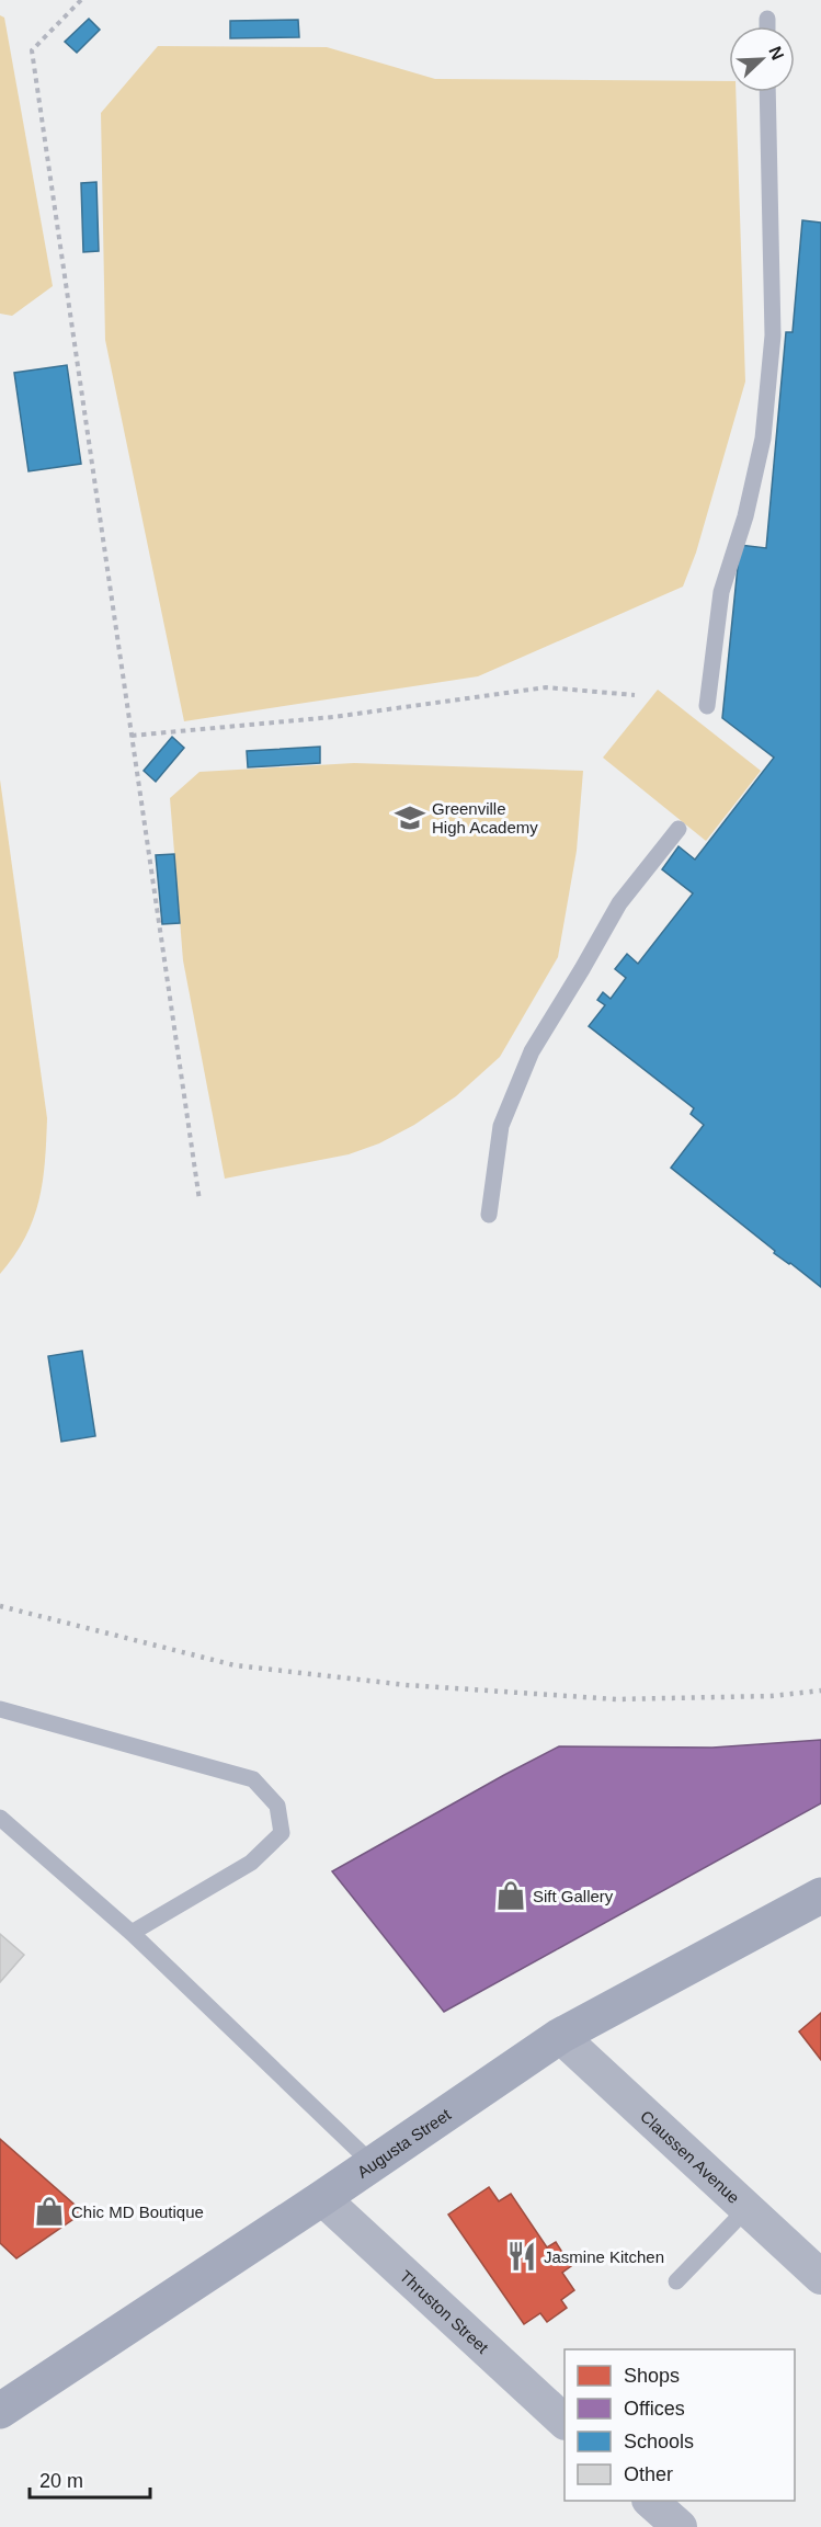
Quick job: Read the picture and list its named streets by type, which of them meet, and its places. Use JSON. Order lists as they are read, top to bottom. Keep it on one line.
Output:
{"streets":{"main road":["Augusta Street"],"street":["Claussen Avenue","Thruston Street"]},"crossings":[["Augusta Street","Claussen Avenue"],["Augusta Street","Thruston Street"]],"places":{"school or university":["Greenville High Academy"],"shop":["Sift Gallery","Chic MD Boutique"],"restaurant":["Jasmine Kitchen"]},"legend":["Shops","Offices","Schools","Other"],"scale_bar":"20 m","north":"top right"}
